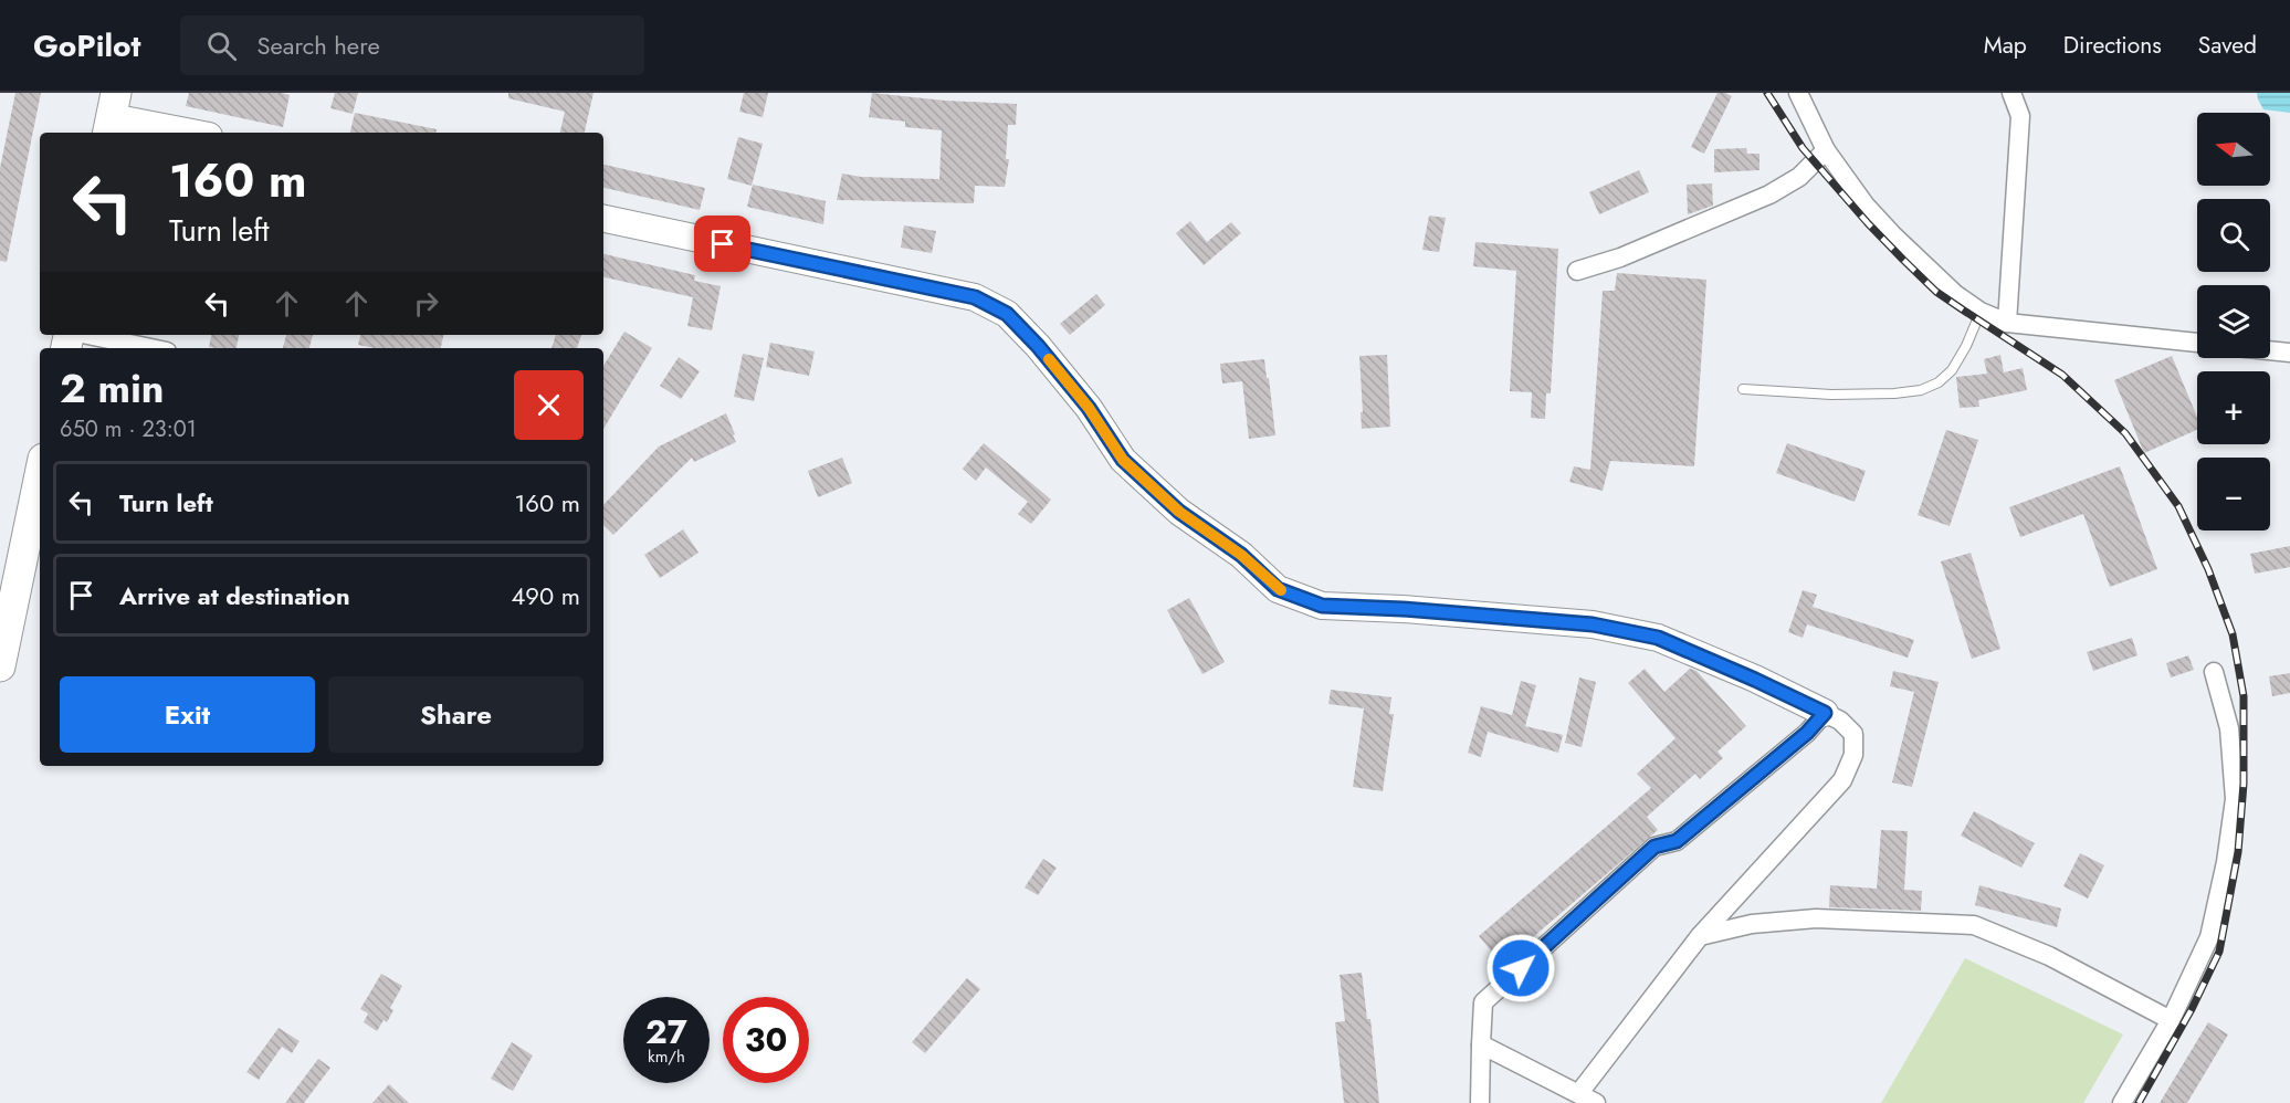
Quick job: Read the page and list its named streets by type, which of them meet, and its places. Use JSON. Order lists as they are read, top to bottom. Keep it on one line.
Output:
{"north":"left","page":{"header":"GoPilot","search":"Search here","nav":["Map","Directions","Saved"],"map_buttons":["+","−"],"turn":["160 m","Turn left"],"heading":["2 min","650 m · 23:01"],"list":[{"name":"Turn left","value":"160 m"},{"name":"Arrive at destination","value":"490 m"}],"buttons":["Exit","Share"],"speed":"27 km/h","limit":"30"}}
